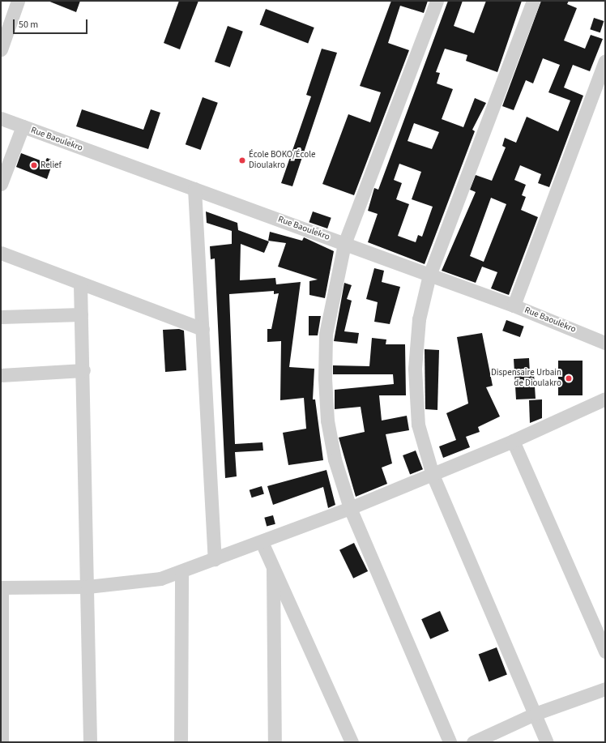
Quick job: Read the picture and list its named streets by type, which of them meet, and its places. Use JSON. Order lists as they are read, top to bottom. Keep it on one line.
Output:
{"streets":{"street":["Rue Baoulekro"]},"places":["École BOKO/École Dioulakro","Relief","Dispensaire Urbain de Dioulakro"],"scale_bar":"50 m"}
